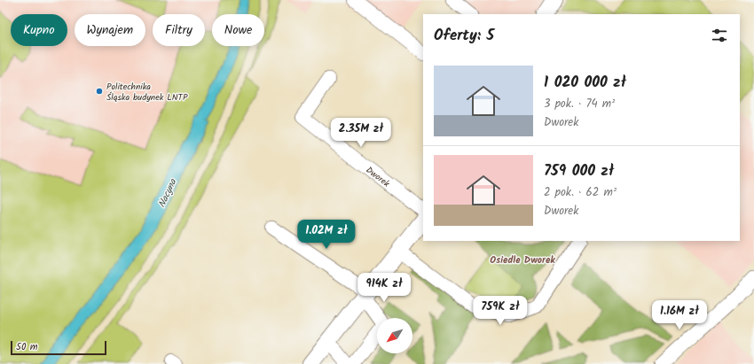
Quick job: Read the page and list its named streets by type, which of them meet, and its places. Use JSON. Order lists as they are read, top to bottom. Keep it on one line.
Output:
{"streets":{"street":["Dworek"]},"districts":["Osiedle Dworek"],"water":["Nacyna"],"places":["Politechnika Śląska budynek LNTP"],"scale_bar":"50 m","north":"bottom left","page":{"chip":["Kupno","Wynajem","Filtry","Nowe"],"heading":"Oferty: 5","list":[{"name":"1 020 000 zł","note":"3 pok. · 74 m² · Dworek"},{"name":"759 000 zł","note":"2 pok. · 62 m² · Dworek"}],"price":["2.35M zł","1.02M zł","914K zł","759K zł","1.16M zł"],"scale":"50 m"}}
